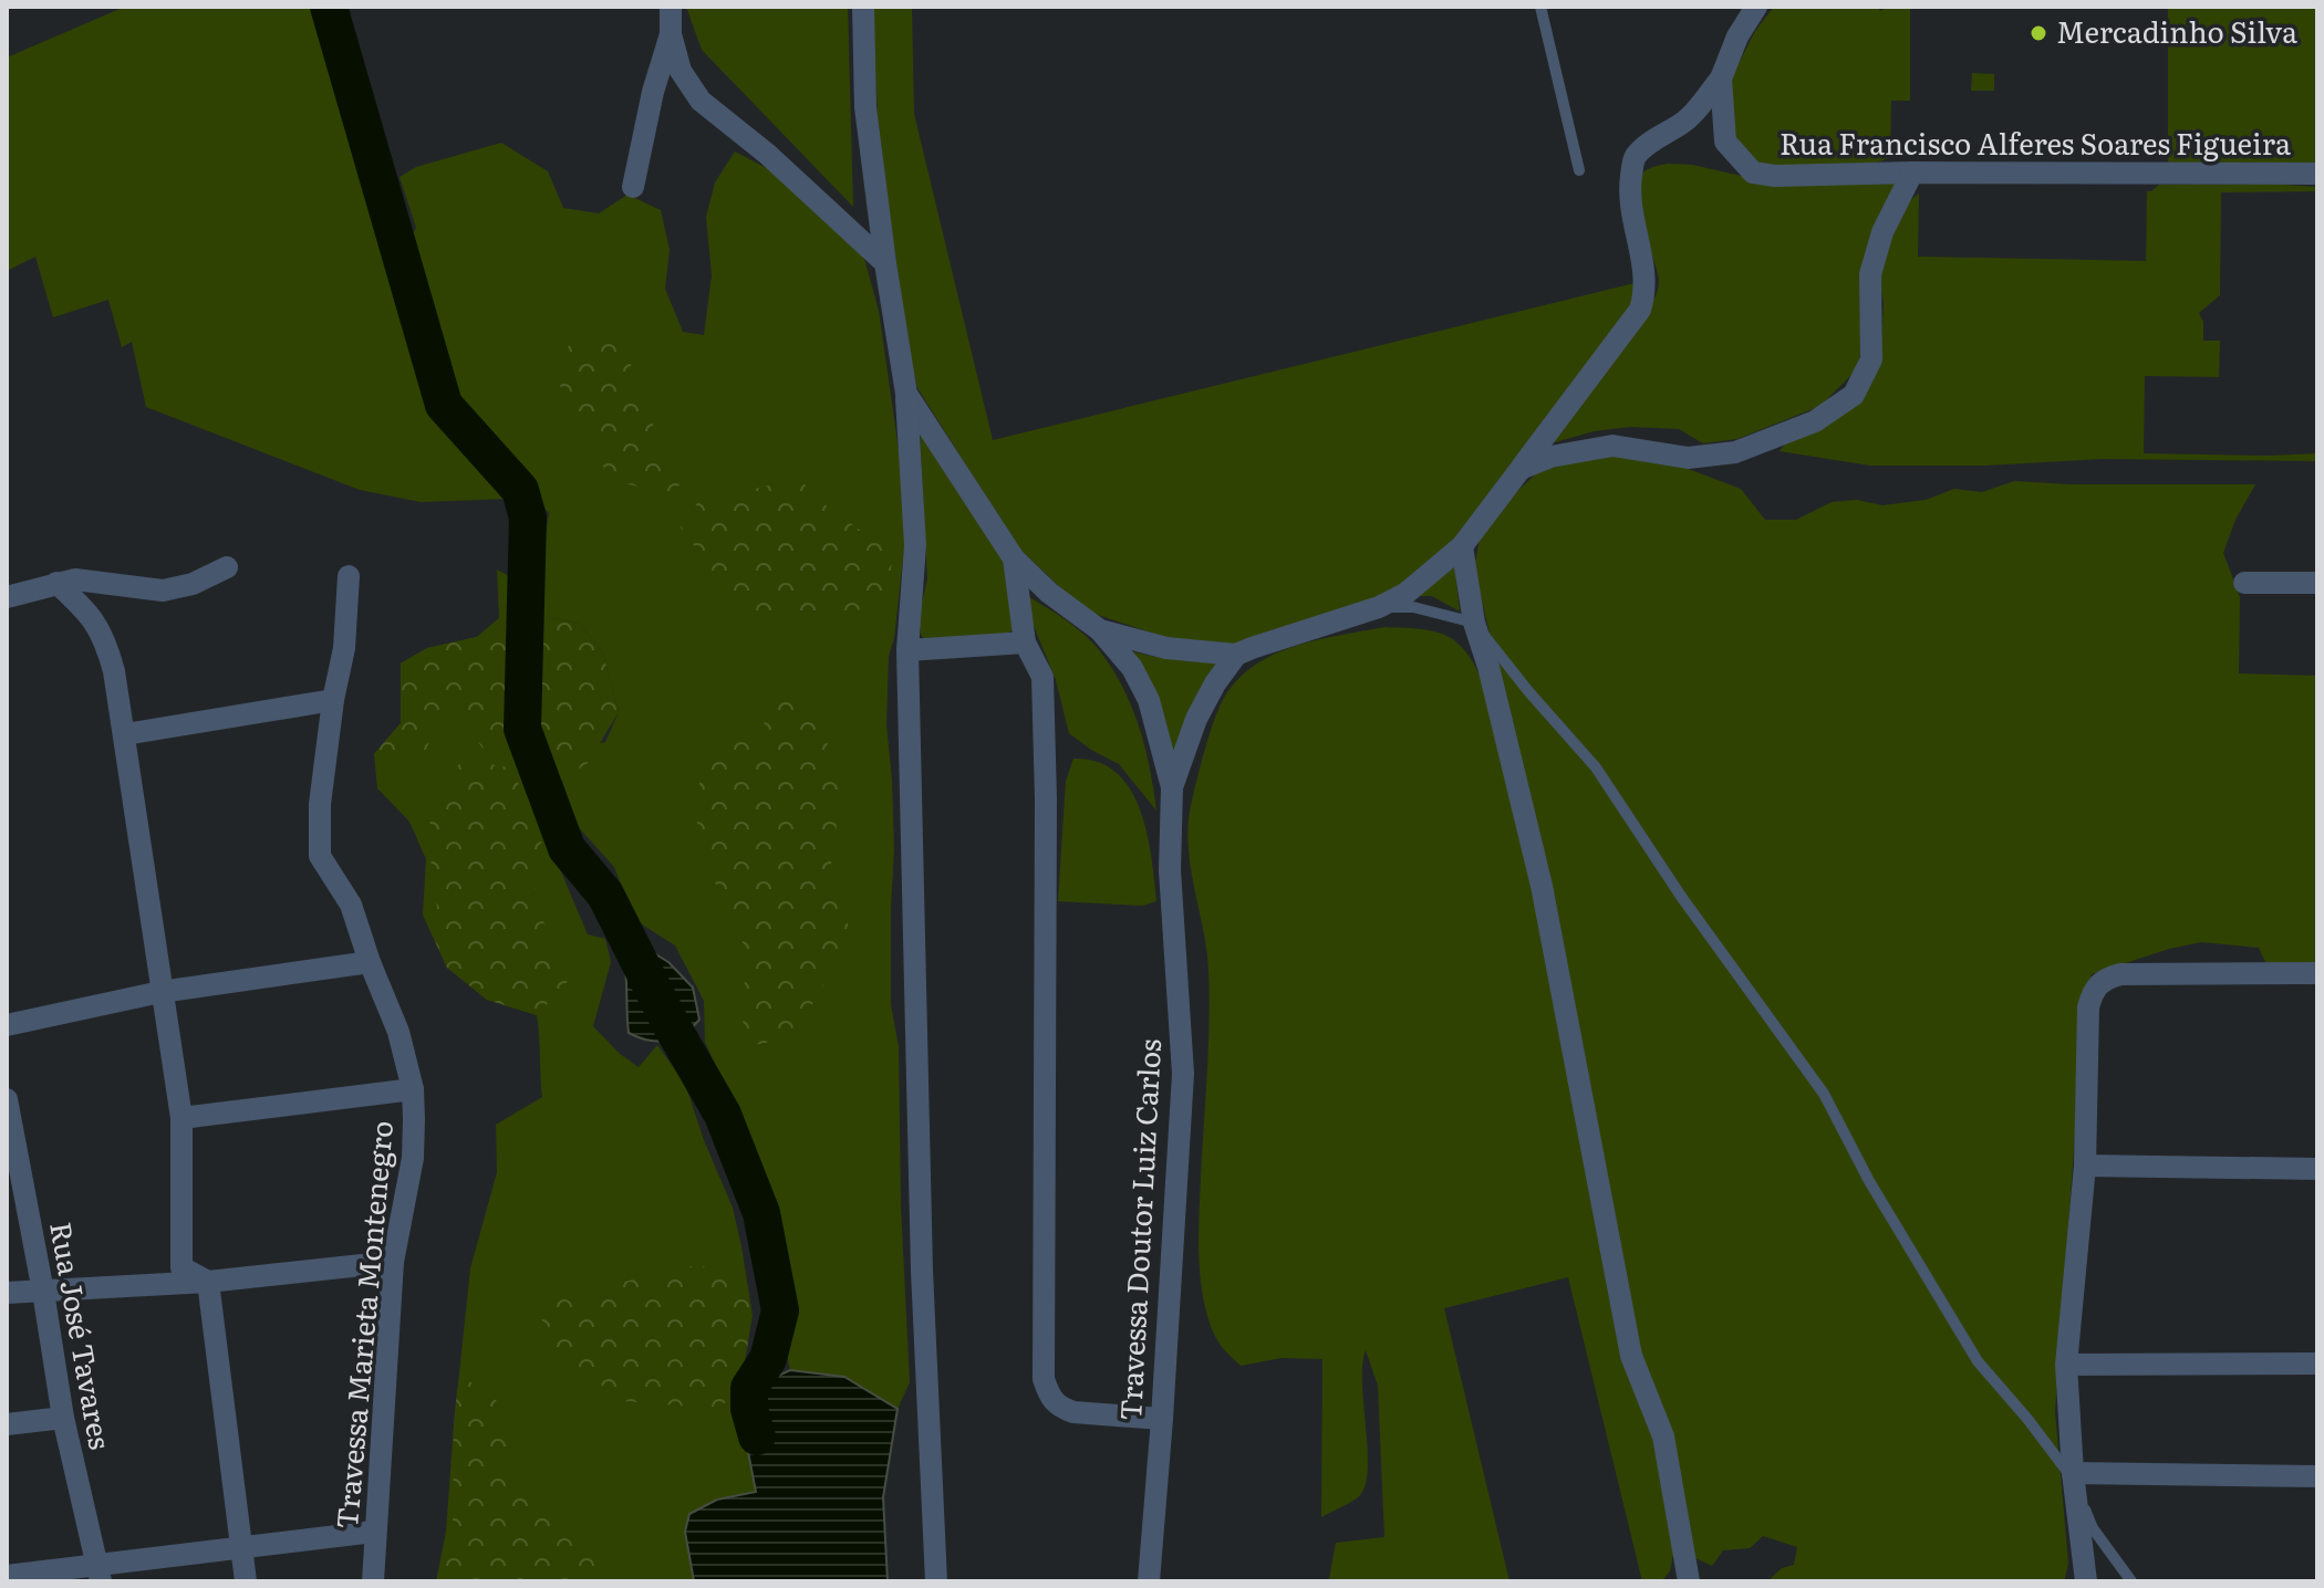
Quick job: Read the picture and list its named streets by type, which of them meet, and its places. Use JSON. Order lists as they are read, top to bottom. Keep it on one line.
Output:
{"streets":{"street":["Rua Francisco Alferes Soares Figueira","Travessa Doutor Luiz Carlos","Travessa Marieta Montenegro","Rua José Tavares"]},"places":["Mercadinho Silva"]}
